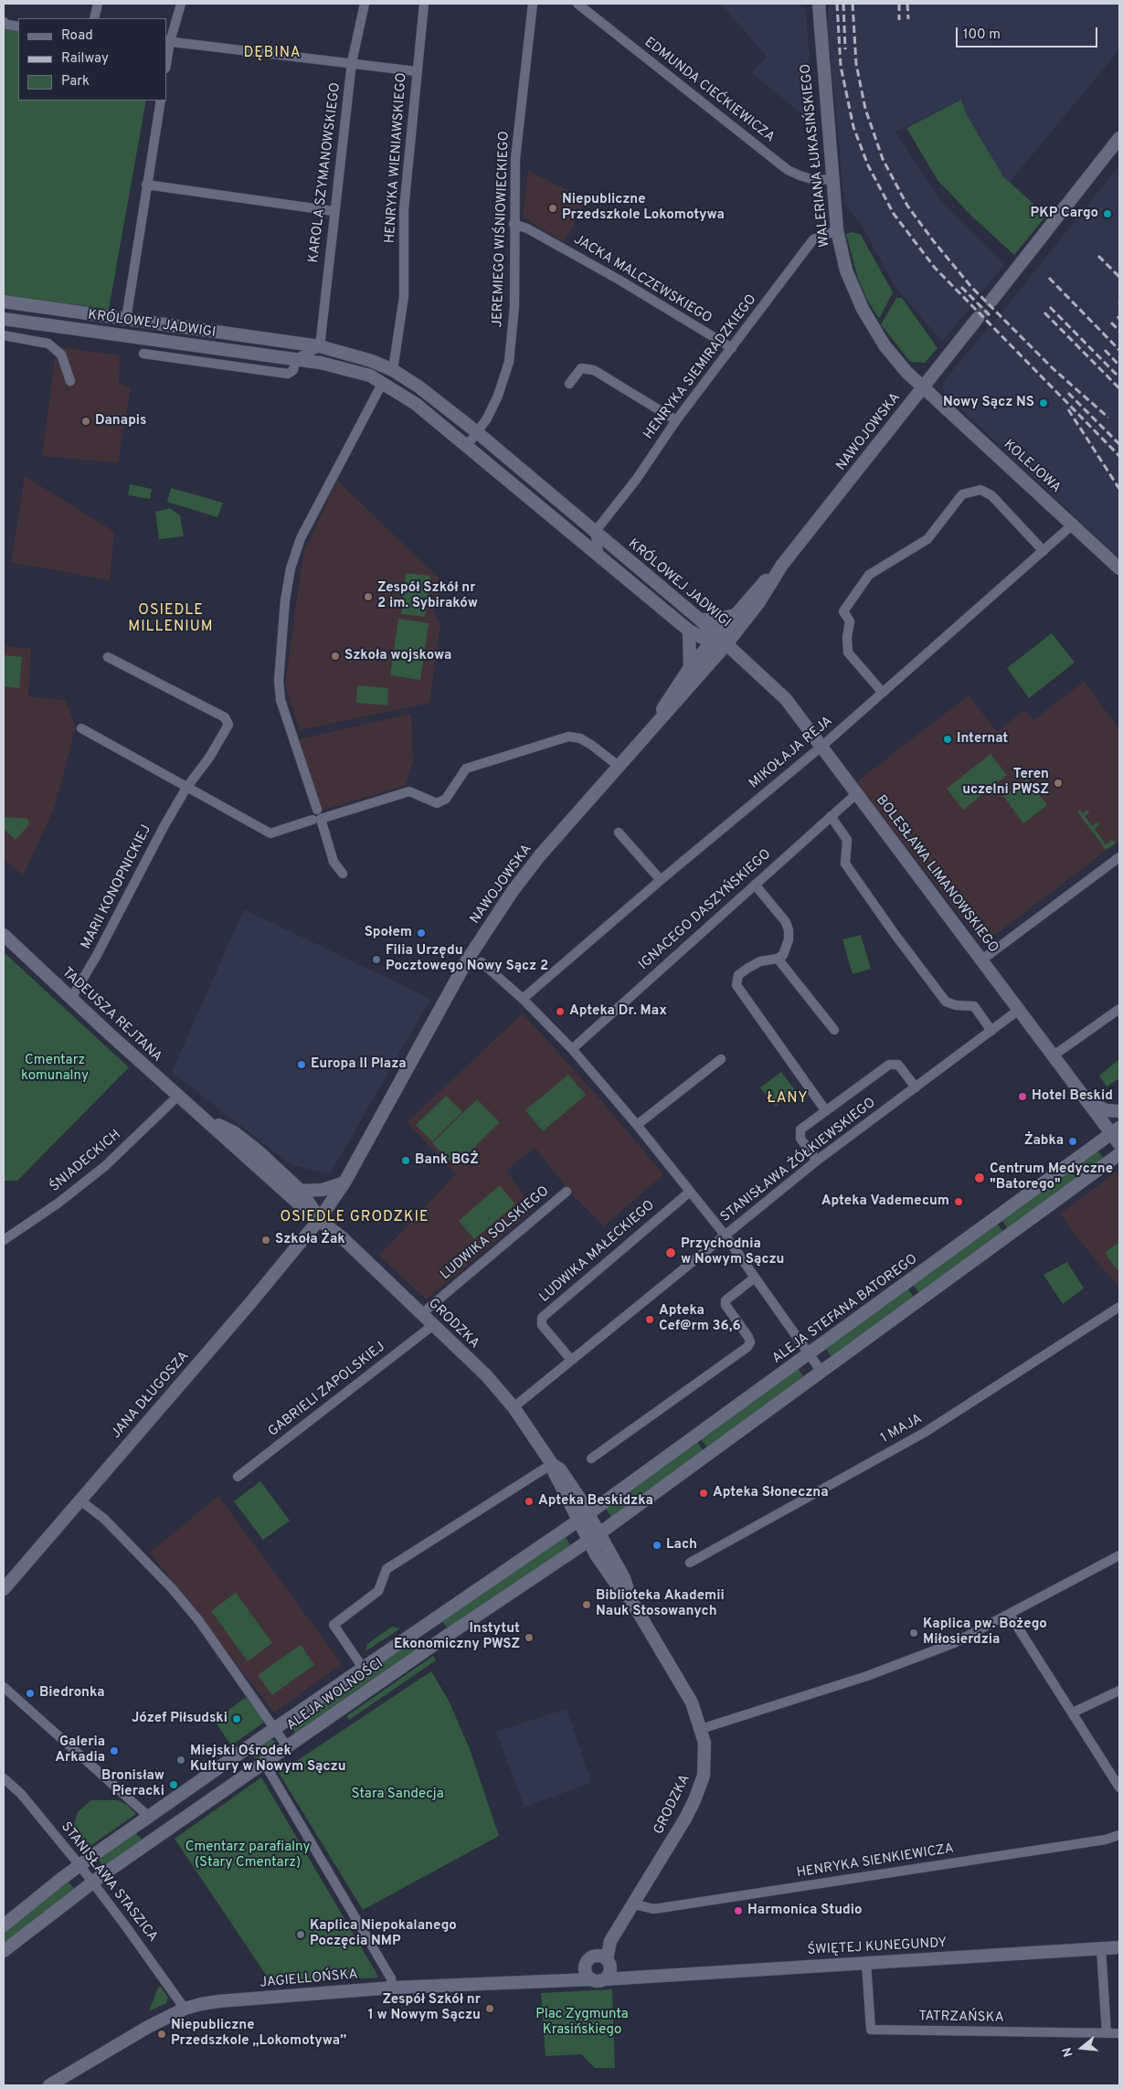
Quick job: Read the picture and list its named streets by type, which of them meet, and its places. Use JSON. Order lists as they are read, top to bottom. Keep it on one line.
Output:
{"streets":{"street":["EDMUNDA CIEĆKIEWICZA","WALERIANA ŁUKASIŃSKIEGO","HENRYKA WIENIAWSKIEGO","KAROLA SZYMANOWSKIEGO","JEREMIEGO WIŚNIOWIECKIEGO","JACKA MALCZEWSKIEGO","KRÓLOWEJ JADWIGI","HENRYKA SIEMIRADZKIEGO","NAWOJOWSKA","KOLEJOWA","MIKOŁAJA REJA","BOLESŁAWA LIMANOWSKIEGO","MARII KONOPNICKIEJ","IGNACEGO DASZYŃSKIEGO","TADEUSZA REJTANA","STANISŁAWA ŻÓŁKIEWSKIEGO","ŚNIADECKICH","LUDWIKA SOLSKIEGO","LUDWIKA MAŁECKIEGO","ALEJA STEFANA BATOREGO","GRODZKA","GABRIELI ZAPOLSKIEJ","JANA DŁUGOSZA","1 MAJA","ALEJA WOLNOŚCI","HENRYKA SIENKIEWICZA","STANISŁAWA STASZICA","ŚWIĘTEJ KUNEGUNDY","JAGIELLOŃSKA","TATRZAŃSKA"]},"crossings":[["EDMUNDA CIEĆKIEWICZA","WALERIANA ŁUKASIŃSKIEGO"],["WALERIANA ŁUKASIŃSKIEGO","HENRYKA SIEMIRADZKIEGO"],["WALERIANA ŁUKASIŃSKIEGO","NAWOJOWSKA"],["WALERIANA ŁUKASIŃSKIEGO","KOLEJOWA"],["HENRYKA WIENIAWSKIEGO","KRÓLOWEJ JADWIGI"],["KAROLA SZYMANOWSKIEGO","KRÓLOWEJ JADWIGI"],["JEREMIEGO WIŚNIOWIECKIEGO","JACKA MALCZEWSKIEGO"],["JEREMIEGO WIŚNIOWIECKIEGO","KRÓLOWEJ JADWIGI"],["JACKA MALCZEWSKIEGO","HENRYKA SIEMIRADZKIEGO"],["KRÓLOWEJ JADWIGI","HENRYKA SIEMIRADZKIEGO"],["KRÓLOWEJ JADWIGI","NAWOJOWSKA"],["KRÓLOWEJ JADWIGI","BOLESŁAWA LIMANOWSKIEGO"],["NAWOJOWSKA","KOLEJOWA"],["NAWOJOWSKA","BOLESŁAWA LIMANOWSKIEGO"],["NAWOJOWSKA","TADEUSZA REJTANA"],["NAWOJOWSKA","GRODZKA"],["NAWOJOWSKA","JANA DŁUGOSZA"],["KOLEJOWA","MIKOŁAJA REJA"],["MIKOŁAJA REJA","BOLESŁAWA LIMANOWSKIEGO"],["BOLESŁAWA LIMANOWSKIEGO","IGNACEGO DASZYŃSKIEGO"],["BOLESŁAWA LIMANOWSKIEGO","STANISŁAWA ŻÓŁKIEWSKIEGO"],["BOLESŁAWA LIMANOWSKIEGO","ALEJA STEFANA BATOREGO"],["MARII KONOPNICKIEJ","TADEUSZA REJTANA"],["TADEUSZA REJTANA","ŚNIADECKICH"],["TADEUSZA REJTANA","GRODZKA"],["TADEUSZA REJTANA","JANA DŁUGOSZA"],["STANISŁAWA ŻÓŁKIEWSKIEGO","LUDWIKA MAŁECKIEGO"],["STANISŁAWA ŻÓŁKIEWSKIEGO","GRODZKA"],["LUDWIKA SOLSKIEGO","GRODZKA"],["ALEJA STEFANA BATOREGO","GRODZKA"],["ALEJA STEFANA BATOREGO","ALEJA WOLNOŚCI"],["GRODZKA","GABRIELI ZAPOLSKIEJ"],["GRODZKA","JANA DŁUGOSZA"],["GRODZKA","ALEJA WOLNOŚCI"],["GRODZKA","HENRYKA SIENKIEWICZA"],["GRODZKA","ŚWIĘTEJ KUNEGUNDY"],["GRODZKA","JAGIELLOŃSKA"],["ALEJA WOLNOŚCI","STANISŁAWA STASZICA"],["STANISŁAWA STASZICA","JAGIELLOŃSKA"],["ŚWIĘTEJ KUNEGUNDY","JAGIELLOŃSKA"],["ŚWIĘTEJ KUNEGUNDY","TATRZAŃSKA"]],"districts":["DĘBINA","OSIEDLE MILLENIUM","ŁANY","OSIEDLE GRODZKIE"],"parks":["Cmentarz komunalny","Stara Sandecja","Cmentarz parafialny (Stary Cmentarz)","Plac Zygmunta Krasińskiego"],"places":["Niepubliczne Przedszkole Lokomotywa","PKP Cargo","Nowy Sącz NS","Danapis","Zespół Szkół nr 2 im. Sybiraków","Szkoła wojskowa","Internat","Teren uczelni PWSZ","Społem","Filia Urzędu Pocztowego Nowy Sącz 2","Apteka Dr. Max","Europa II Plaza","Hotel Beskid","Żabka","Bank BGŻ","Centrum Medyczne \"Batorego\"","Apteka Vademecum","Szkoła Żak","Przychodnia w Nowym Sączu","Apteka Cef@rm 36,6","Apteka Słoneczna","Apteka Beskidzka","Lach","Biblioteka Akademii Nauk Stosowanych","Kaplica pw. Bożego Miłosierdzia","Instytut Ekonomiczny PWSZ","Biedronka","Józef Piłsudski","Galeria Arkadia","Miejski Ośrodek Kultury w Nowym Sączu","Bronisław Pieracki","Harmonica Studio","Kaplica Niepokalanego Poczęcia NMP","Zespół Szkół nr 1 w Nowym Sączu","Niepubliczne Przedszkole „Lokomotywa”"],"legend":["Road","Railway","Park"],"scale_bar":"100 m","north":"left"}
